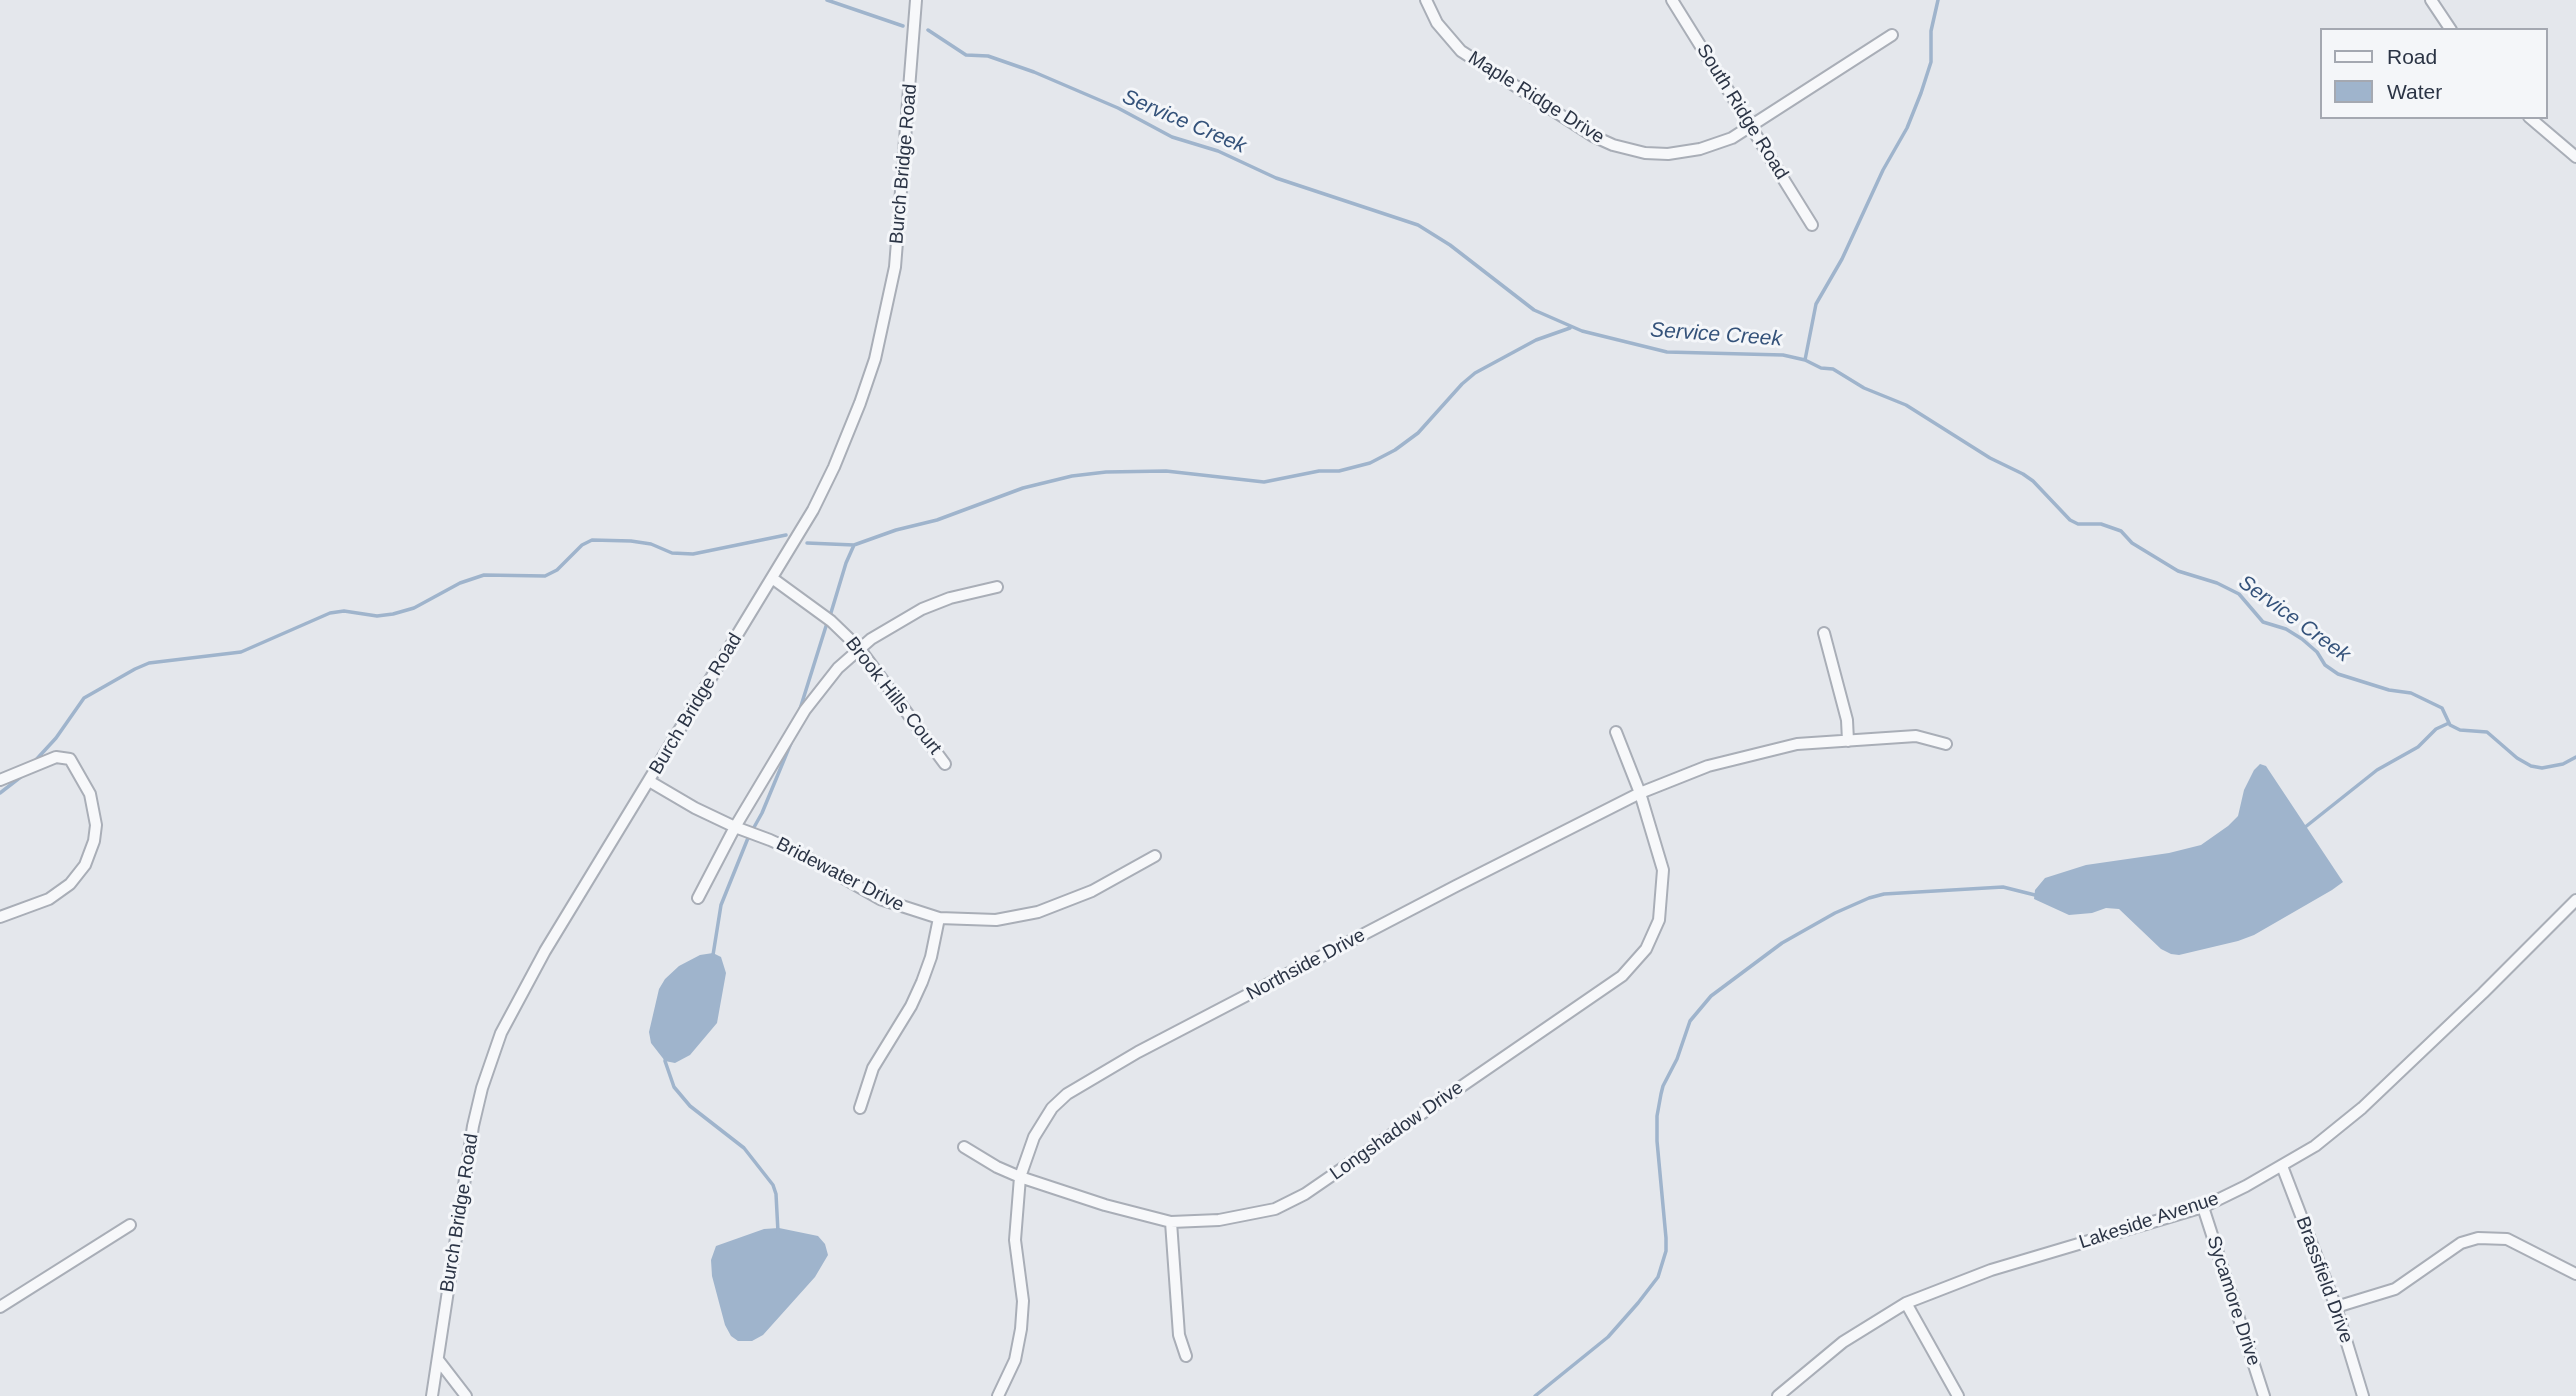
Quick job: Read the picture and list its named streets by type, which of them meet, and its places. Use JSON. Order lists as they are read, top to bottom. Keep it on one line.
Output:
{"streets":{"street":["Maple Ridge Drive","South Ridge Road","Burch Bridge Road","Brook Hills Court","Bridewater Drive","Northside Drive","Longshadow Drive","Lakeside Avenue","Brassfield Drive","Sycamore Drive"]},"crossings":[["Maple Ridge Drive","South Ridge Road"],["Burch Bridge Road","Brook Hills Court"],["Burch Bridge Road","Bridewater Drive"],["Northside Drive","Longshadow Drive"],["Lakeside Avenue","Brassfield Drive"],["Lakeside Avenue","Sycamore Drive"]],"water":["Service Creek"],"legend":["Road","Water"]}
